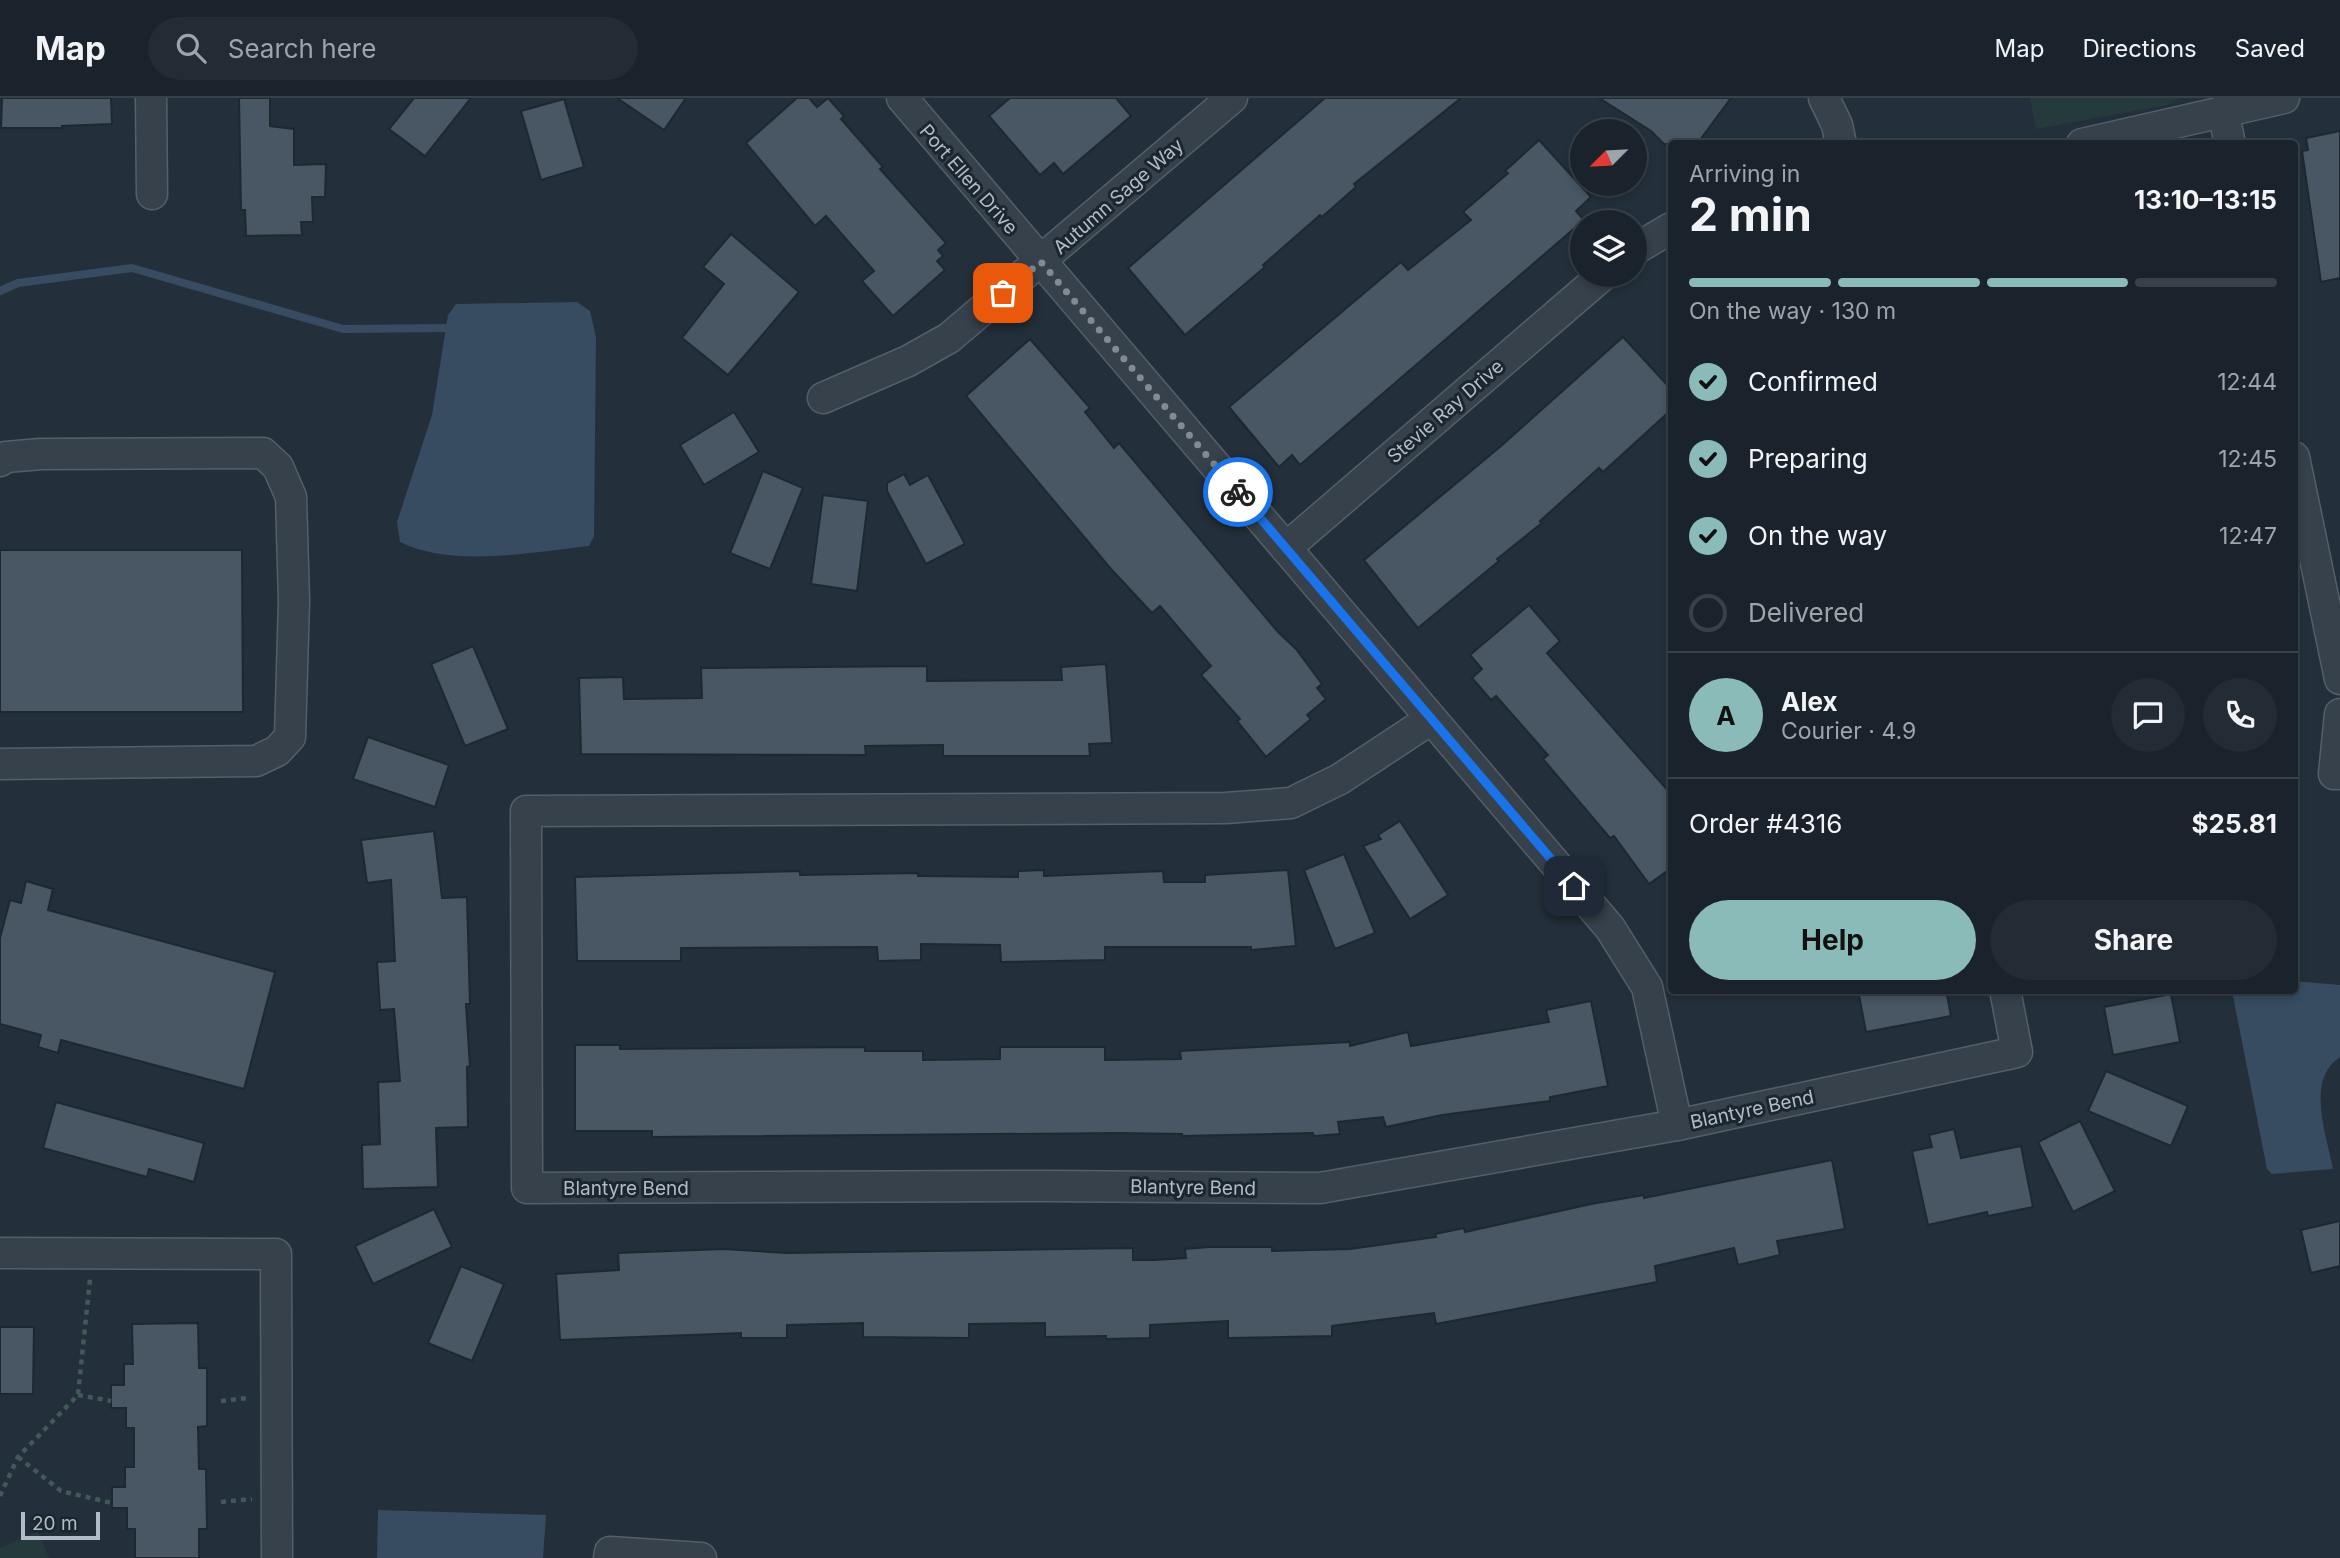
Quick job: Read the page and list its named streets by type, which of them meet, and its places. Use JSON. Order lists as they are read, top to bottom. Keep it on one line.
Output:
{"streets":{"street":["Port Ellen Drive","Autumn Sage Way","Stevie Ray Drive","Blantyre Bend"]},"crossings":[["Port Ellen Drive","Autumn Sage Way"],["Port Ellen Drive","Stevie Ray Drive"],["Port Ellen Drive","Blantyre Bend"]],"scale_bar":"20 m","north":"bottom left","page":{"header":"Map","search":"Search here","nav":["Map","Directions","Saved"],"heading":["2 min","Arriving in","13:10–13:15"],"panel":["Alex","Courier · 4.9","Order #4316","$25.81"],"bar":"On the way · 130 m","list":[["Confirmed","12:44"],["Preparing","12:45"],["On the way","12:47"],"Delivered"],"round":"A","buttons":["Help","Share"],"scale":"20 m"}}
